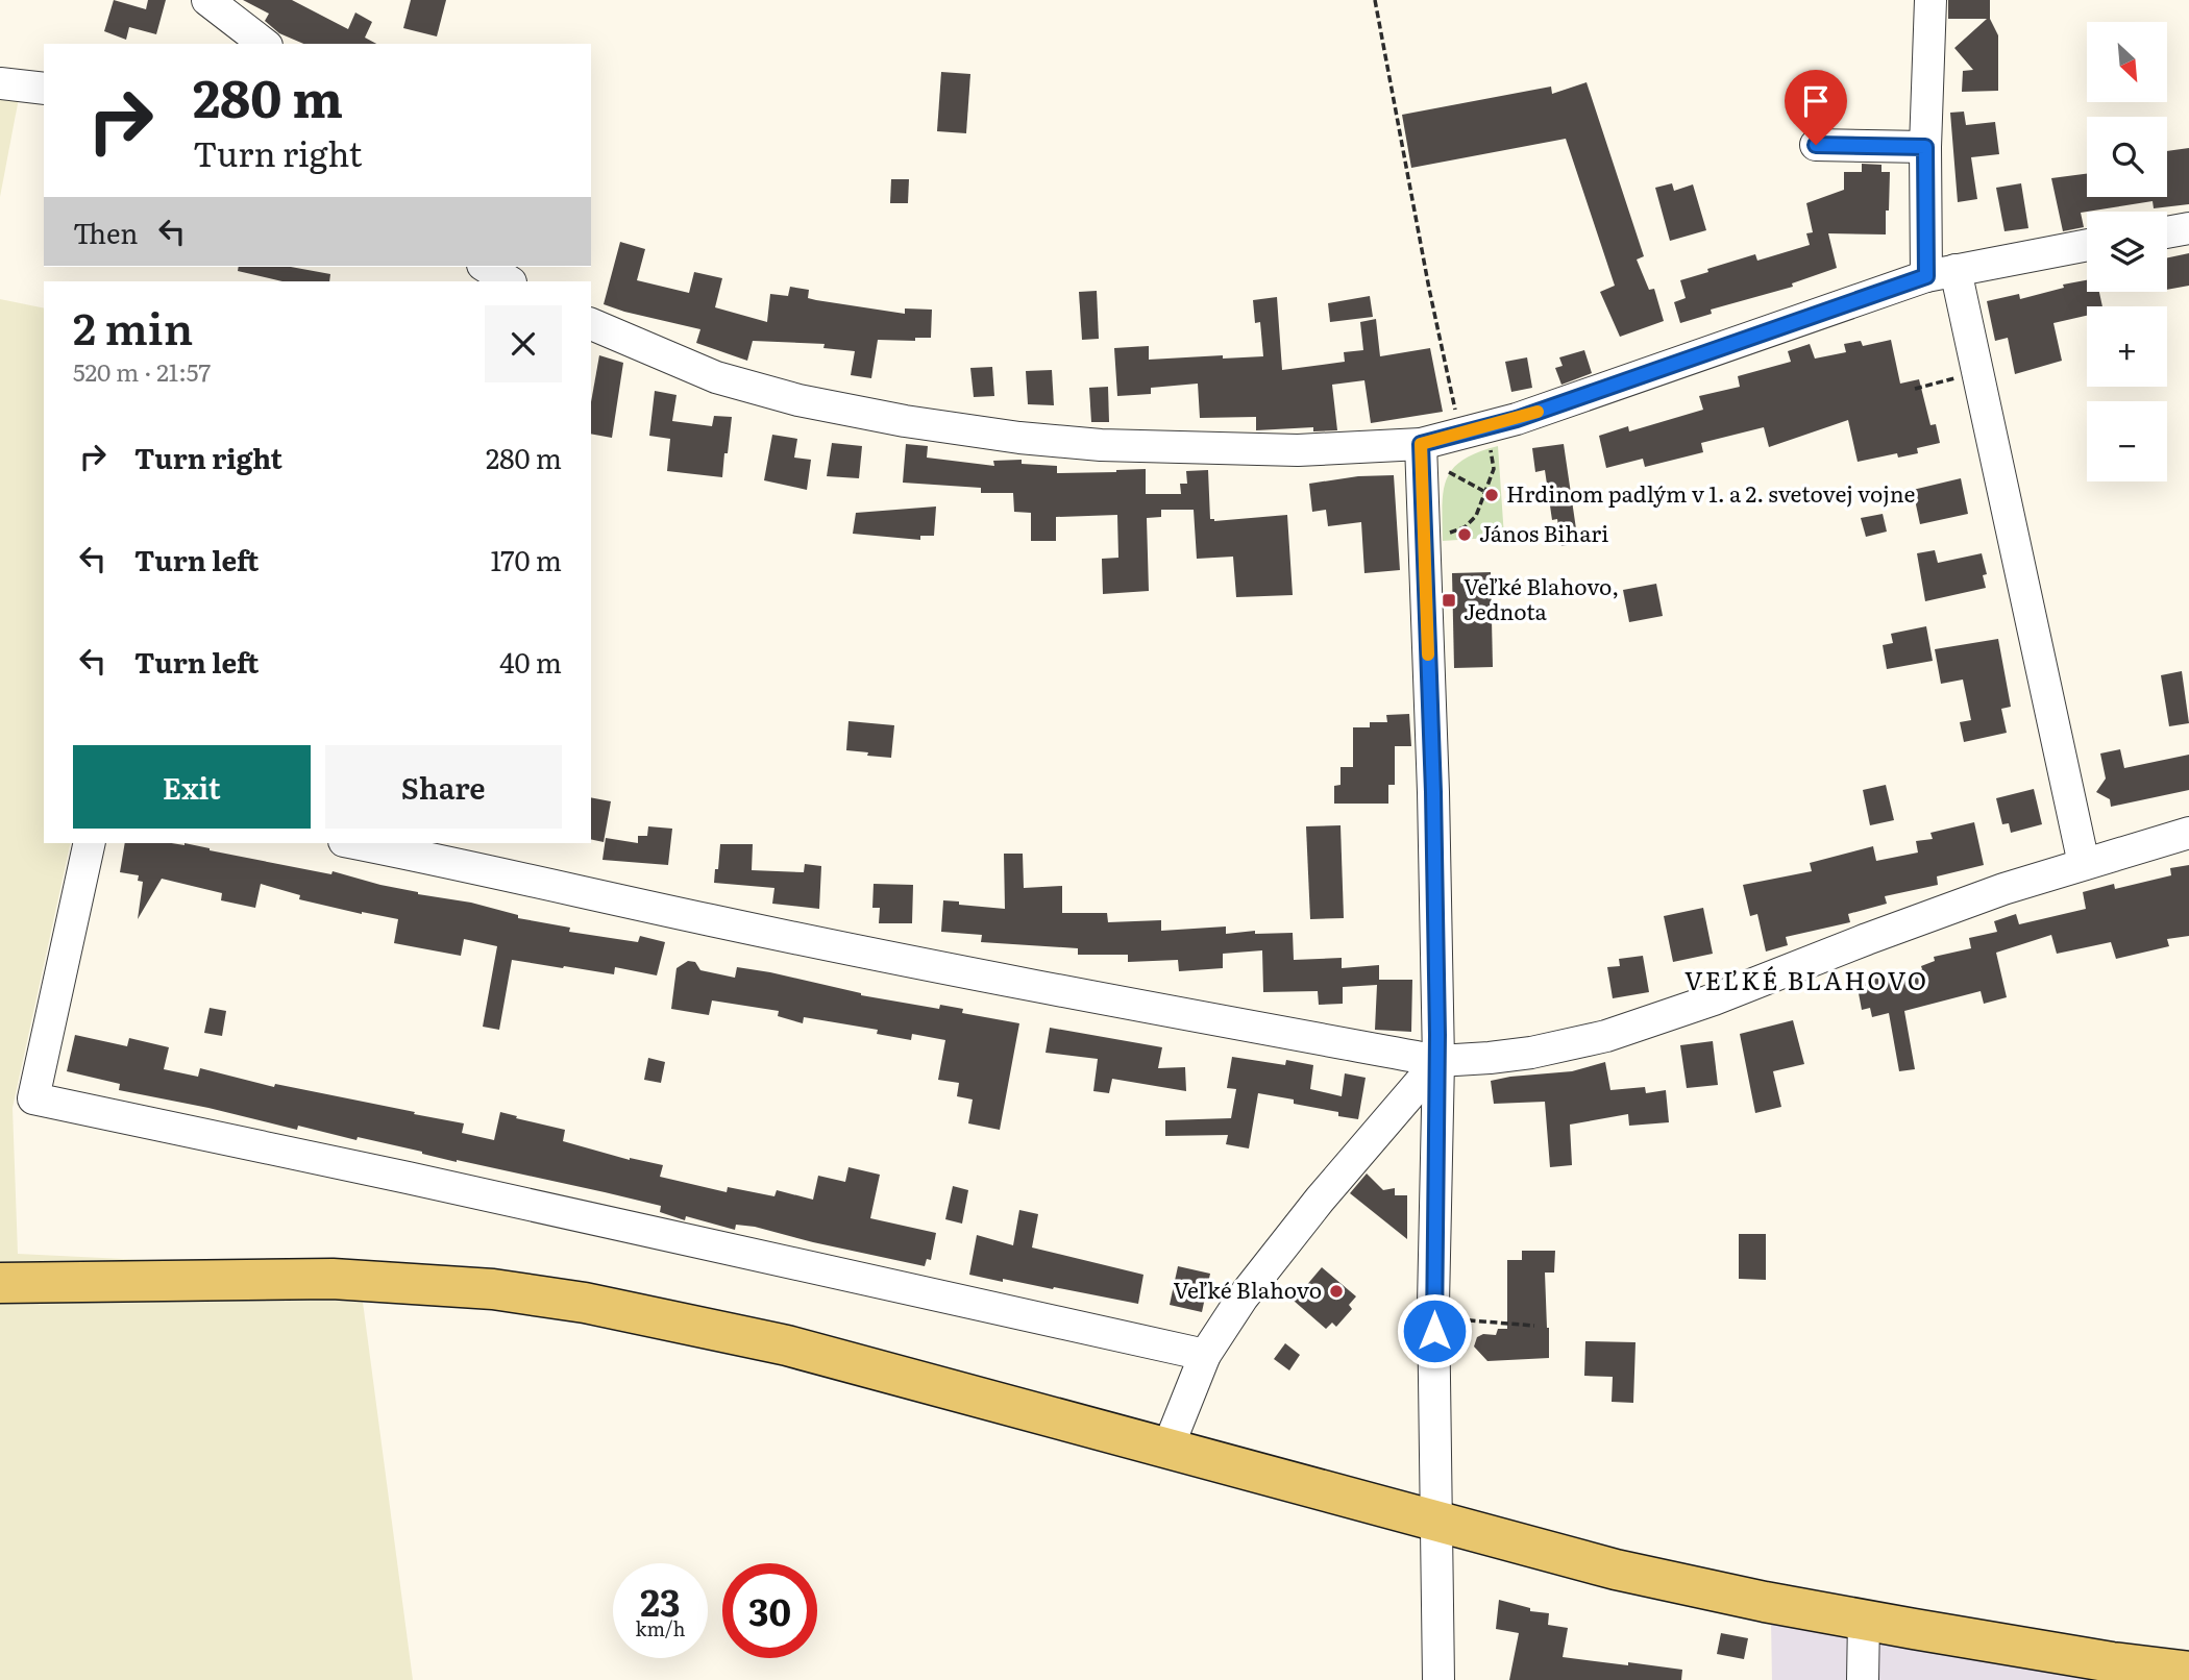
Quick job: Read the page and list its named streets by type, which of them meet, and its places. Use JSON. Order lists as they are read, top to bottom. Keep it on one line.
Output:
{"districts":["VEĽKÉ BLAHOVO"],"places":{"other":["Hrdinom padlým v 1. a 2. svetovej vojne","János Bihari","Veľké Blahovo"],"transit":["Veľké Blahovo, Jednota"]},"north":"bottom right","page":{"map_buttons":["+","−"],"turn":["280 m","Turn right"],"then":"Then","heading":["2 min","520 m · 21:57"],"list":[{"name":"Turn right","value":"280 m"},{"name":"Turn left","value":"170 m"},{"name":"Turn left","value":"40 m"}],"buttons":["Exit","Share"],"speed":"23 km/h","limit":"30"}}
